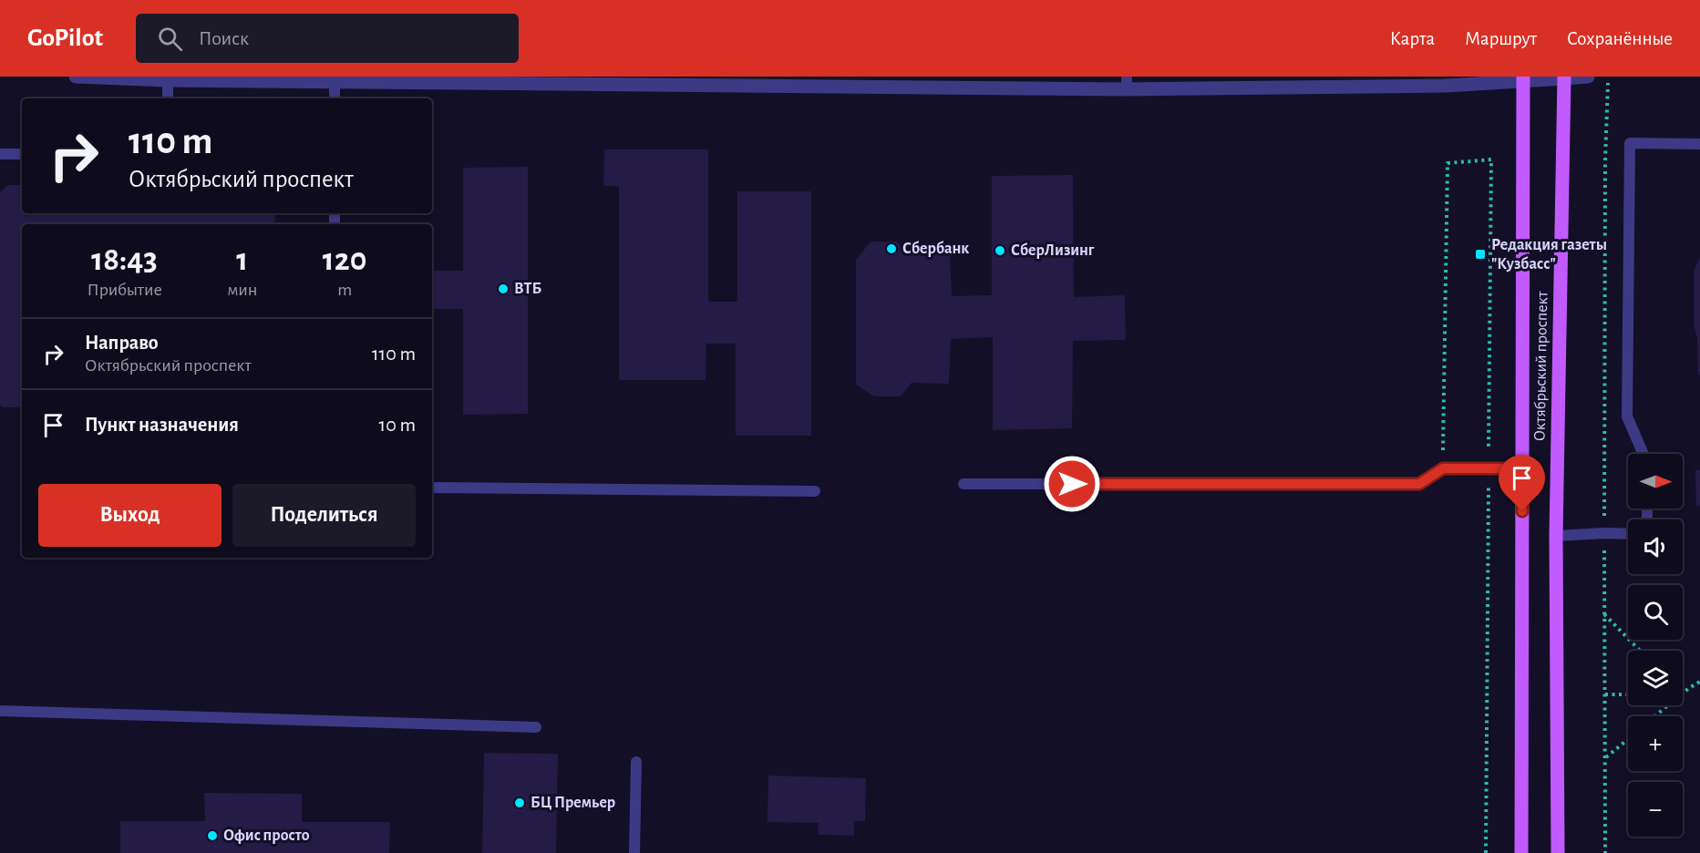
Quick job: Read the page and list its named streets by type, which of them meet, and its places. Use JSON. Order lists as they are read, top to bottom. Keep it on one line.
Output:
{"streets":{"main road":["Октябрьский проспект"]},"places":{"other":["Сбербанк","СберЛизинг","ВТБ","БЦ Премьер","Офис просто"],"transit":["Редакция газеты \"Кузбасс\""]},"north":"right","page":{"header":"GoPilot","search":"Поиск","nav":["Карта","Маршрут","Сохранённые"],"turn":["110 m","Октябрьский проспект"],"eta":["18:43","Прибытие","1","мин","120","m"],"list":[{"name":"Направо","note":"Октябрьский проспект","value":"110 m"},{"name":"Пункт назначения","value":"10 m"}],"map_buttons":["+","−"],"buttons":["Выход","Поделиться"]}}
